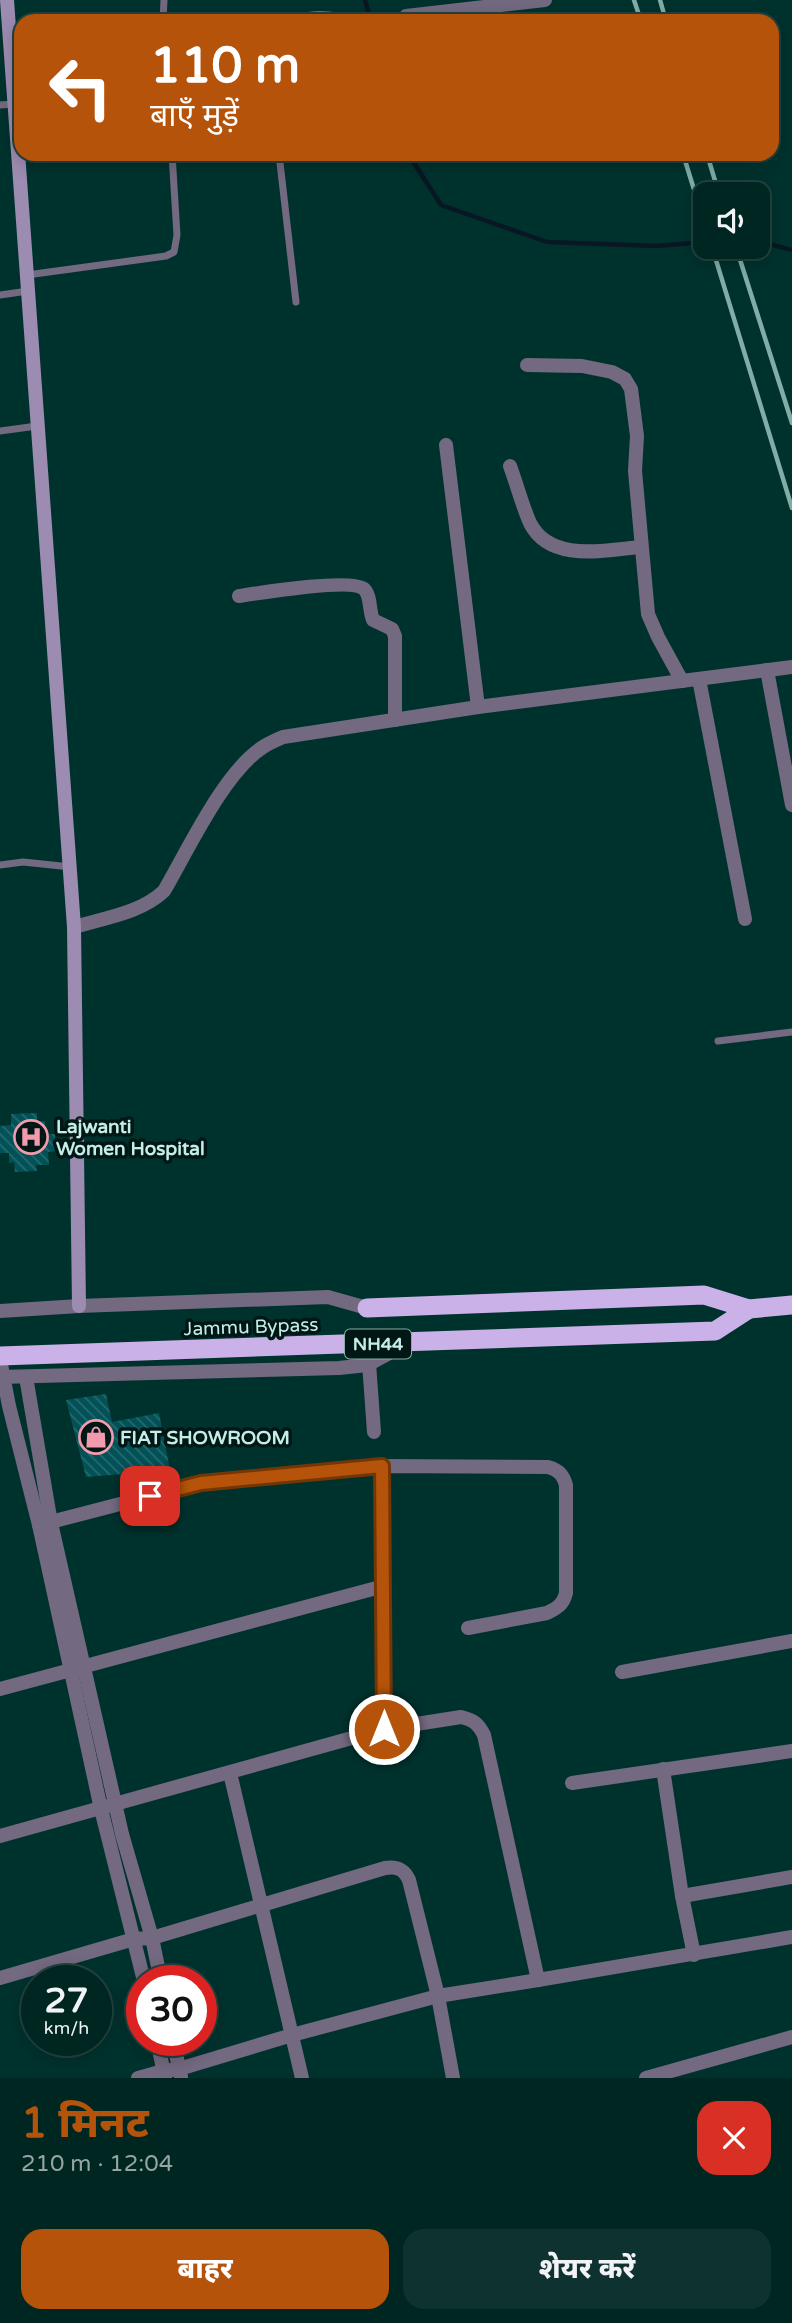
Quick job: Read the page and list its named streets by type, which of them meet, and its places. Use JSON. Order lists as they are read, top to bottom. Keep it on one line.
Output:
{"streets":{"highway":["Jammu Bypass","NH44"]},"places":{"hospital":["Lajwanti Women Hospital"],"shop":["FIAT SHOWROOM"]},"page":{"turn":["110 m","बाएँ मुड़ें"],"speed":"27 km/h","limit":"30","heading":["1 मिनट","210 m · 12:04"],"buttons":["बाहर","शेयर करें"]}}
